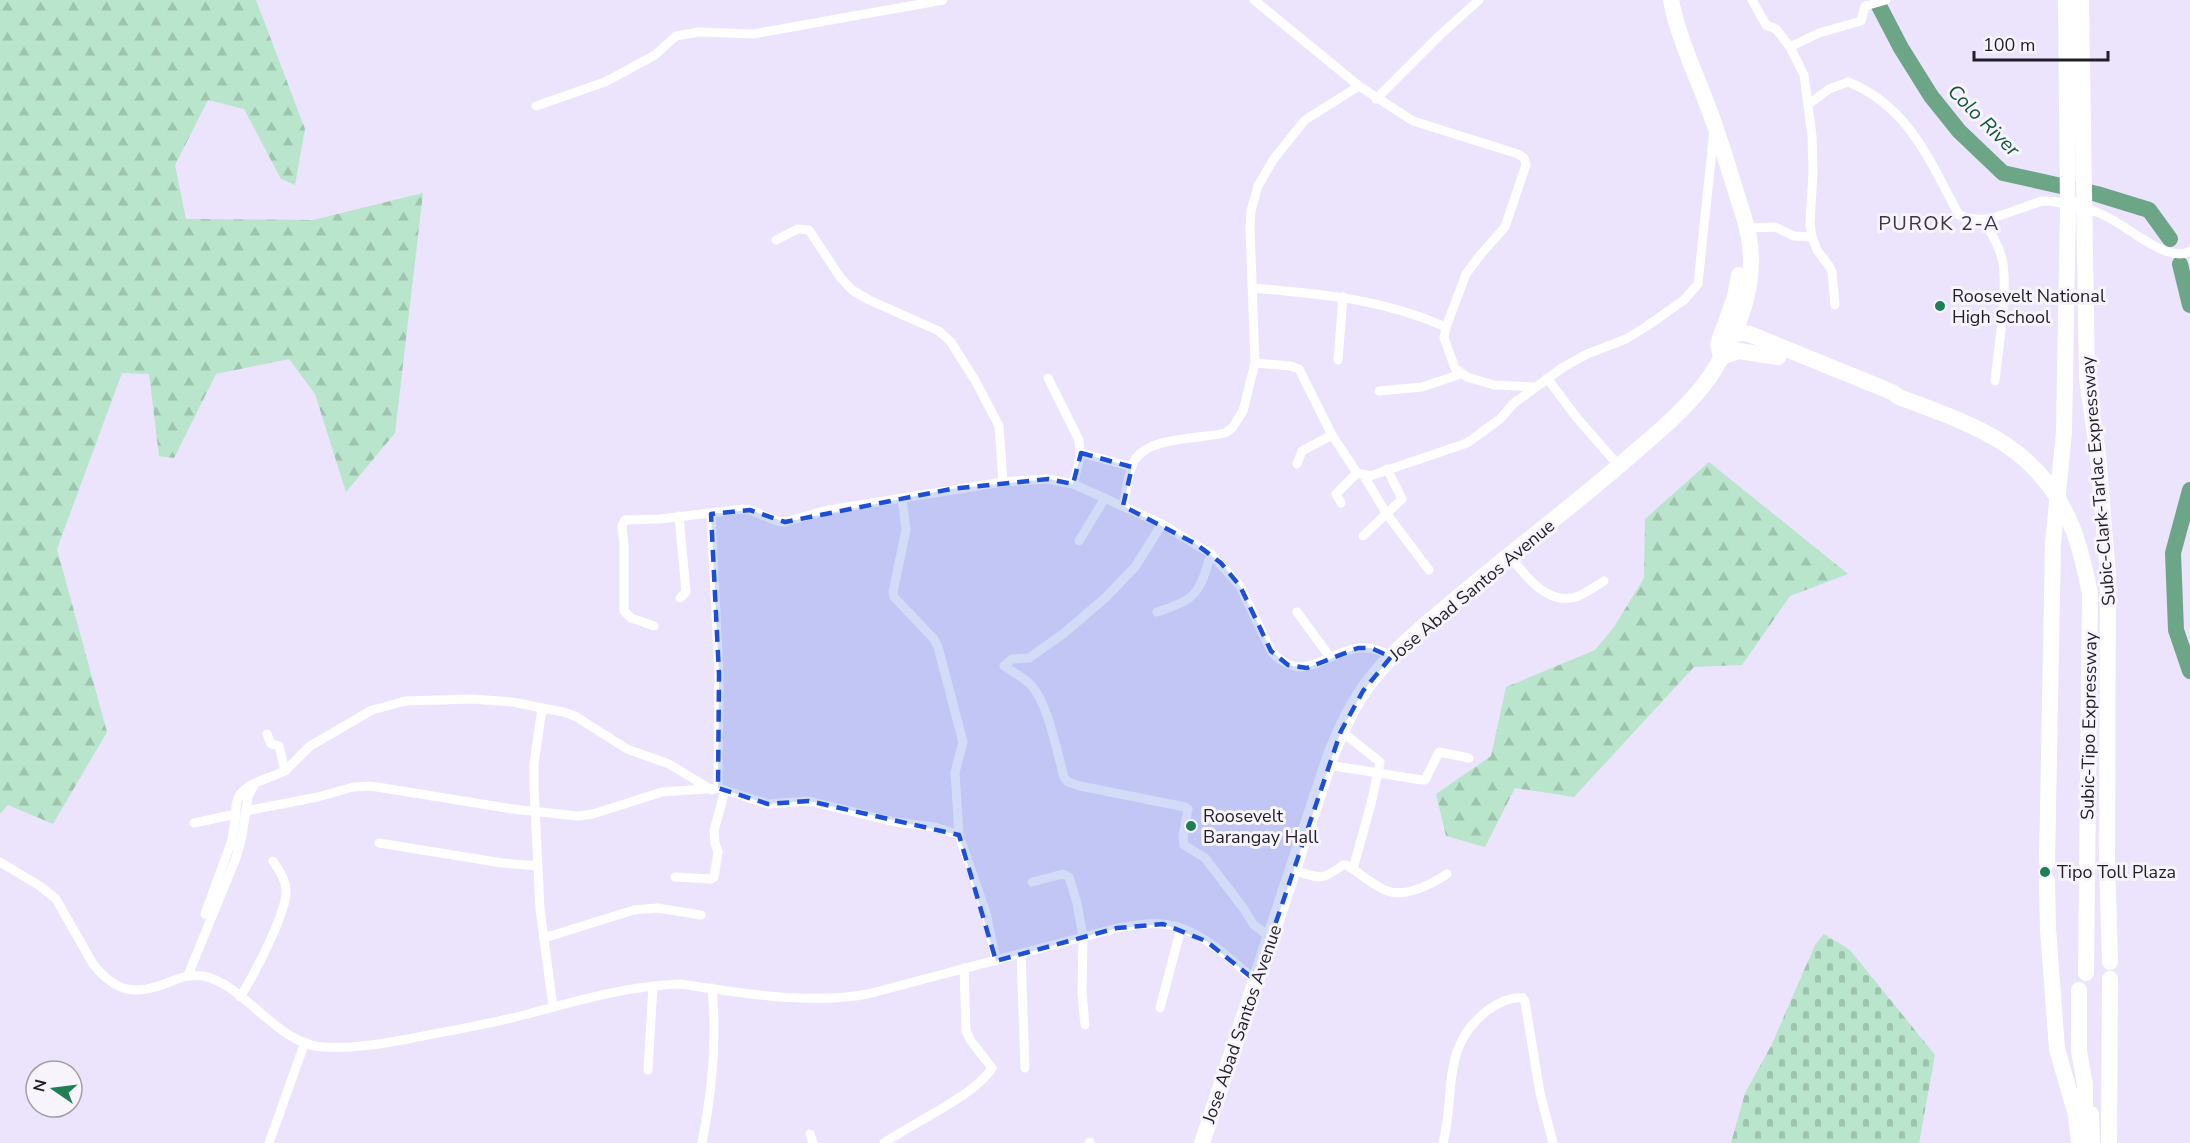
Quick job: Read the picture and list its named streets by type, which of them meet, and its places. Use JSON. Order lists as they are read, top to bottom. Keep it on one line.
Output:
{"streets":{"highway":["Subic-Clark-Tarlac Expressway","Jose Abad Santos Avenue","Subic-Tipo Expressway"]},"crossings":[["Jose Abad Santos Avenue","Subic-Tipo Expressway"]],"districts":["PUROK 2-A"],"water":["Colo River"],"places":["Roosevelt National High School","Roosevelt Barangay Hall","Tipo Toll Plaza"],"scale_bar":"100 m","north":"left"}
